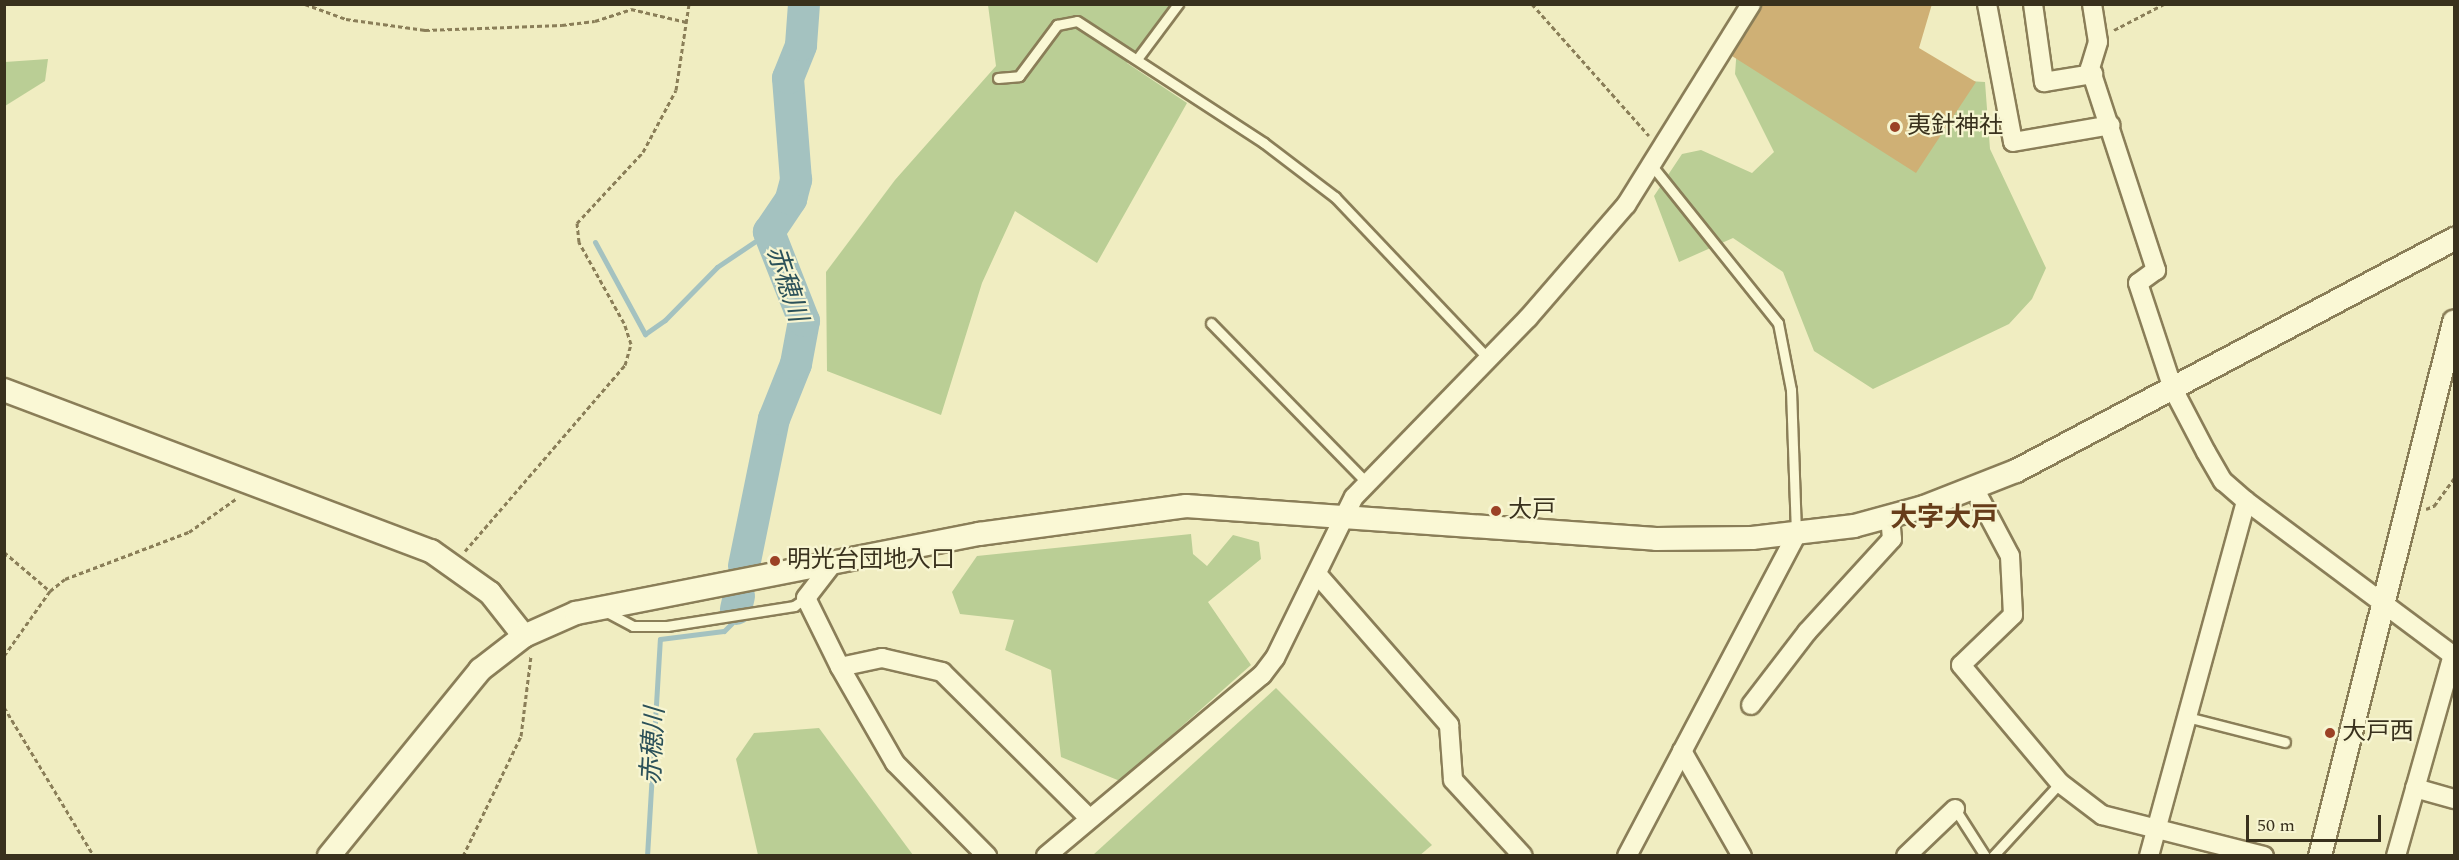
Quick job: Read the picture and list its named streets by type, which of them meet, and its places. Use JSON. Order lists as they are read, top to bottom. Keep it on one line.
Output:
{"districts":["大字大戸"],"water":["赤穂川"],"places":["夷針神社","大戸","明光台団地入口","大戸西"],"scale_bar":"50 m"}
